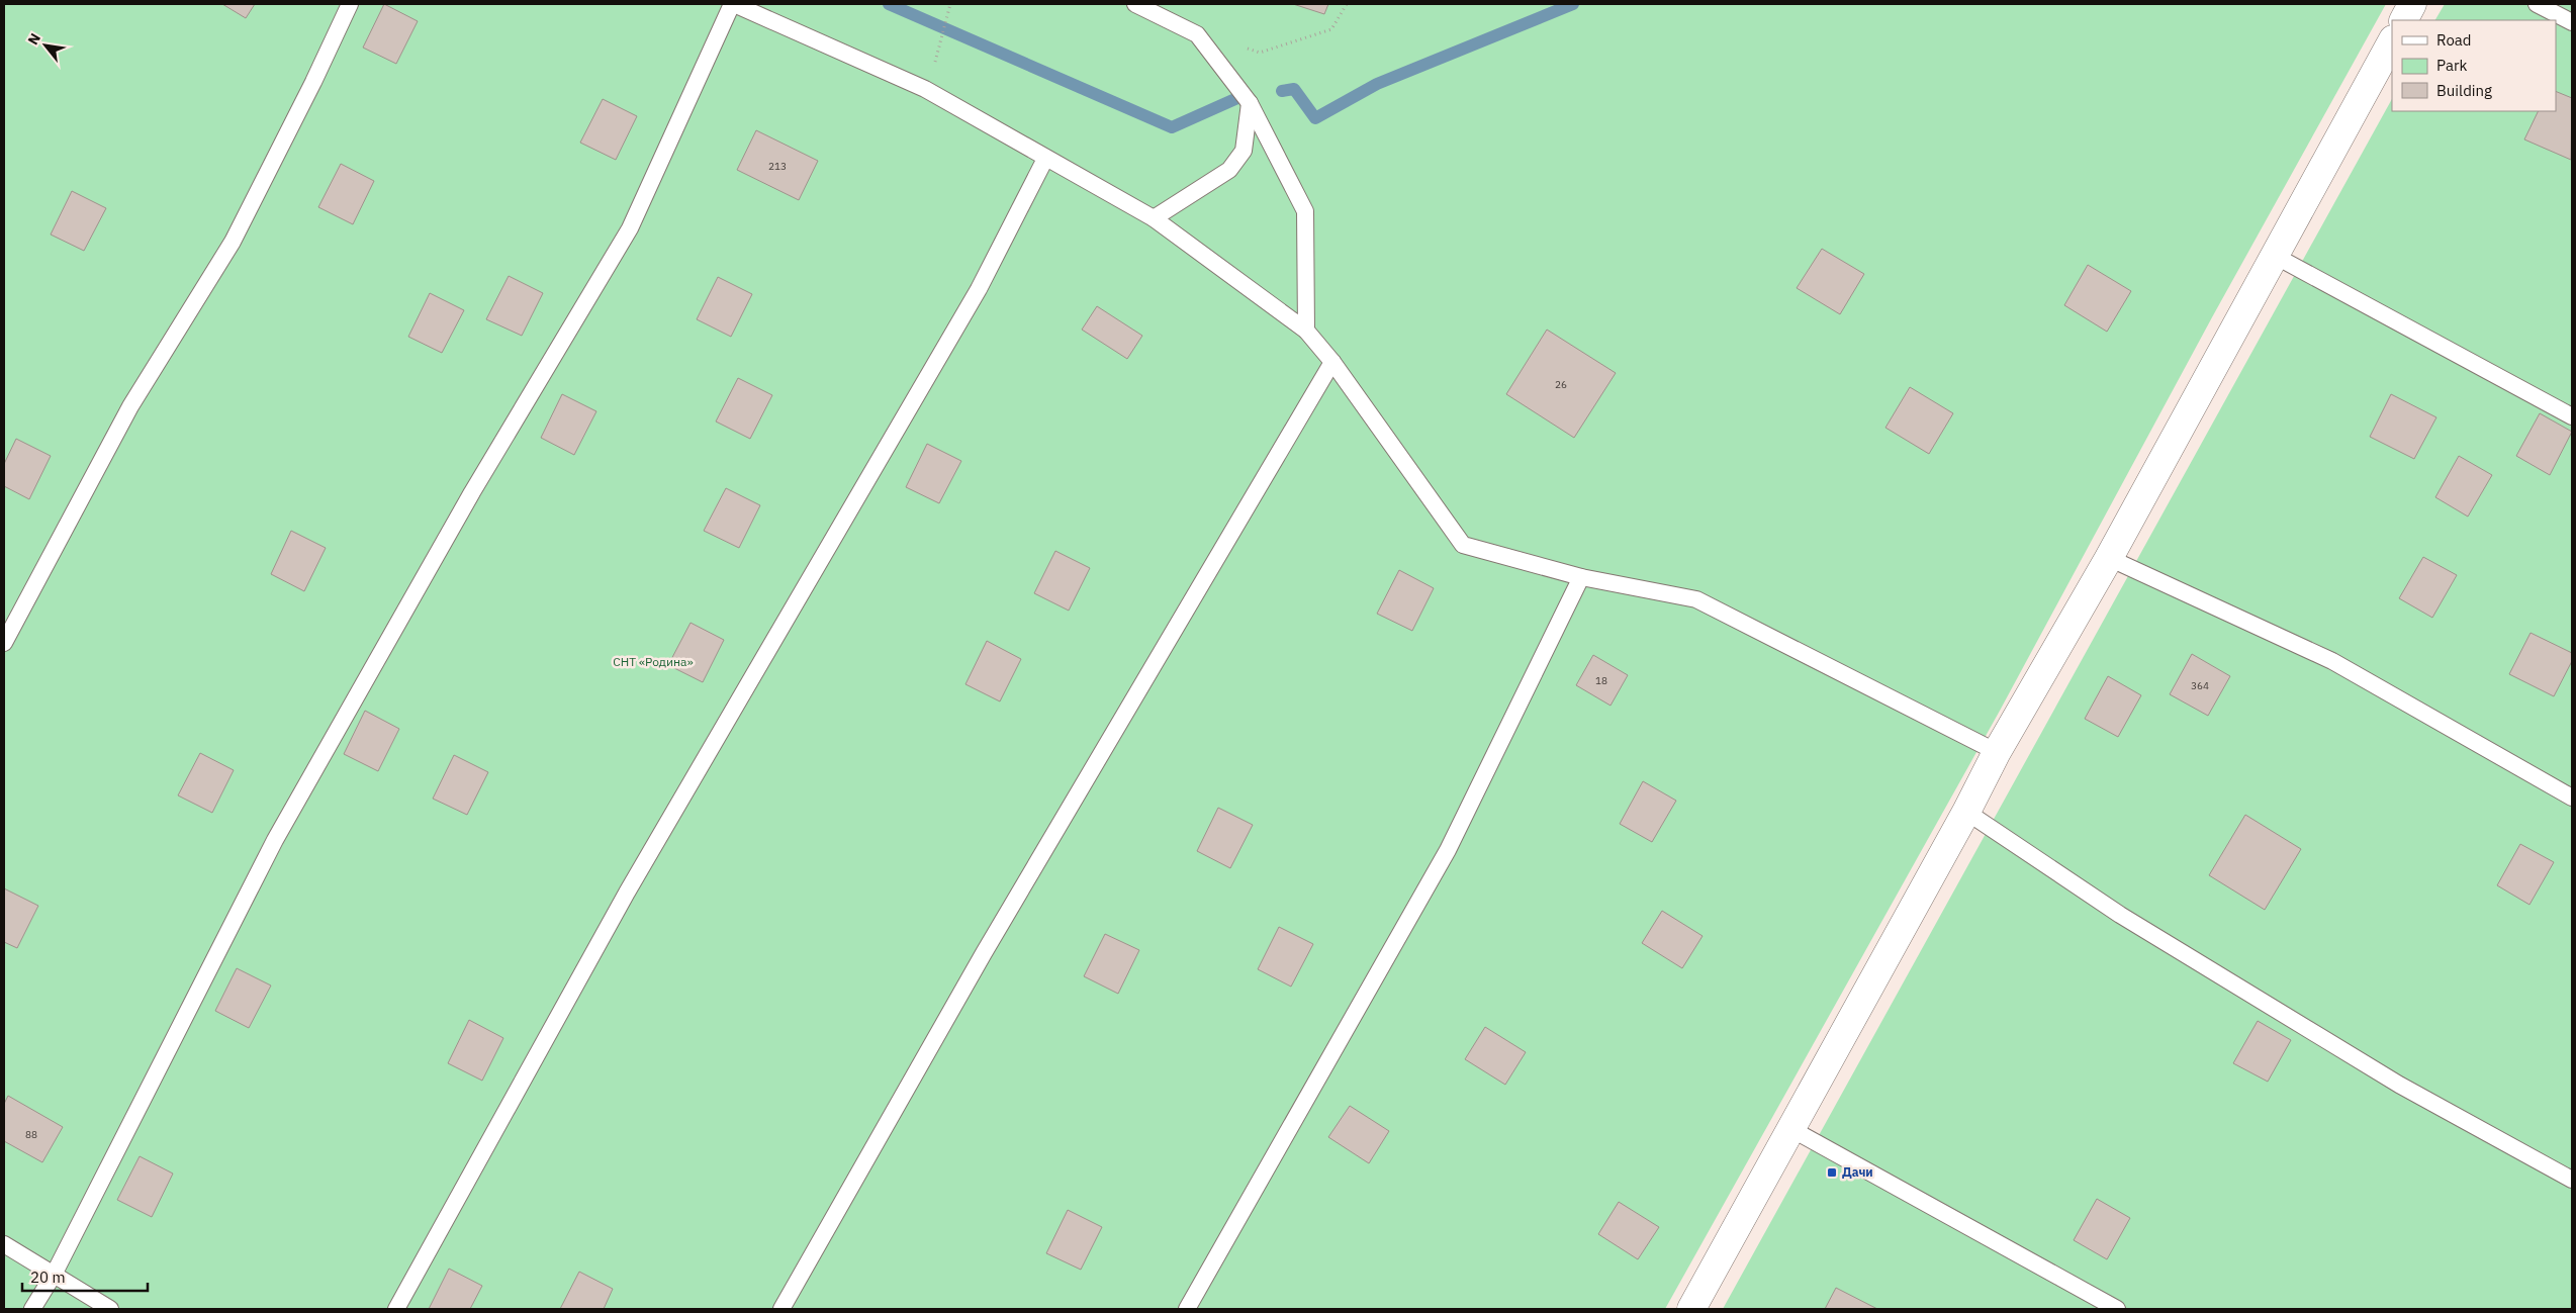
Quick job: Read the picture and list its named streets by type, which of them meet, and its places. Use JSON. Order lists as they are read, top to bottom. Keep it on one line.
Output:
{"parks":["СНТ «Родина»"],"places":{"transit":["Дачи"]},"house_numbers":["213","26","18","364","88"],"legend":["Road","Park","Building"],"scale_bar":"20 m","north":"top left"}
